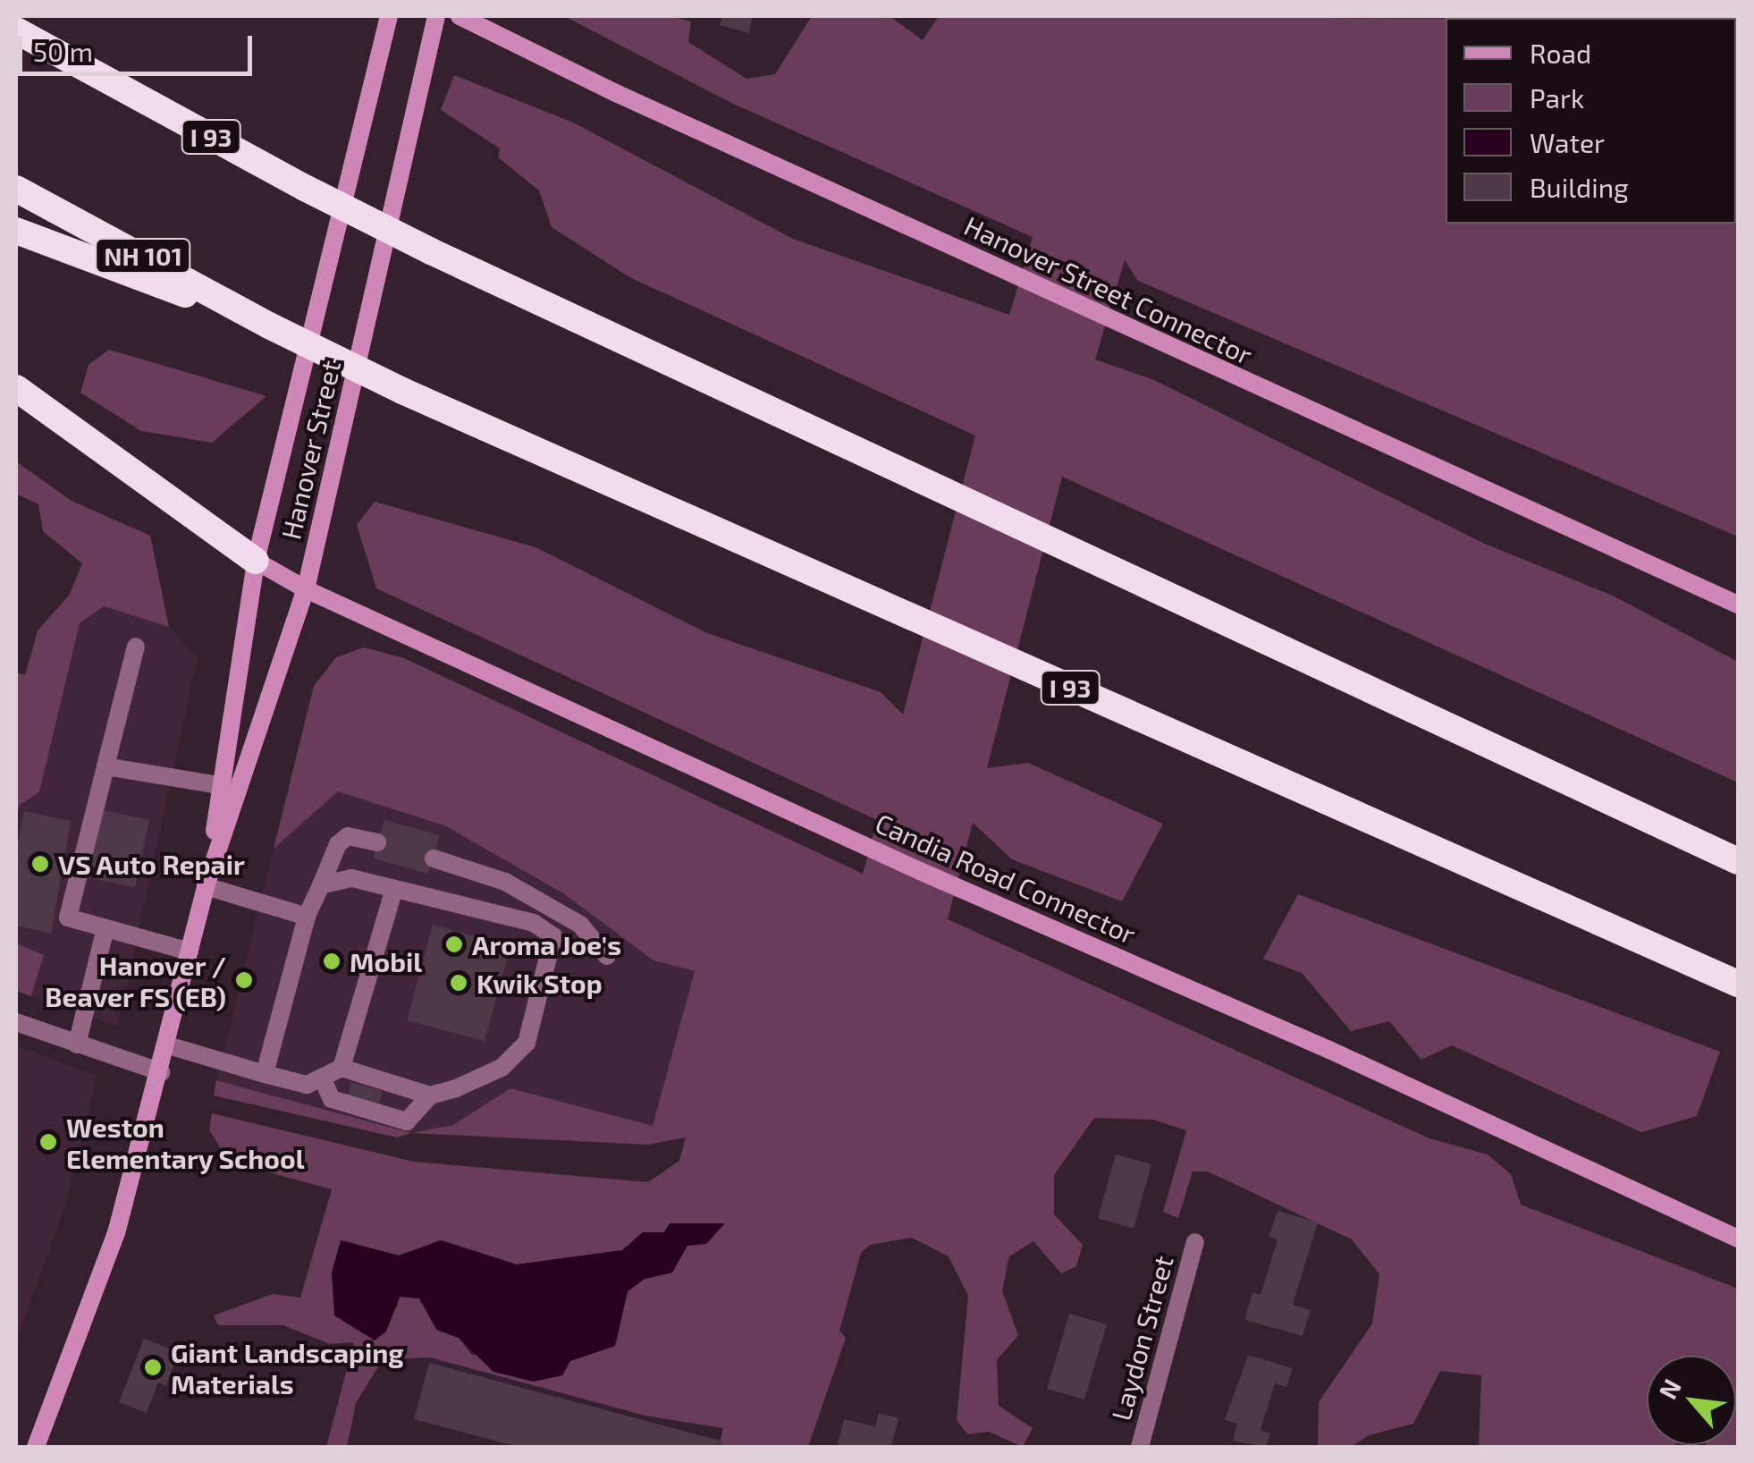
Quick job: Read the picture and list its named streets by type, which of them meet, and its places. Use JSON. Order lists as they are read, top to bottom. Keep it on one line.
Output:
{"streets":{"highway":["I 93","NH 101"],"main road":["Hanover Street Connector","Hanover Street","Candia Road Connector"],"street":["Laydon Street"]},"crossings":[["I 93","NH 101"],["Hanover Street","Candia Road Connector"]],"places":["VS Auto Repair","Aroma Joe's","Mobil","Hanover / Beaver FS (EB)","Kwik Stop","Weston Elementary School","Giant Landscaping Materials"],"legend":["Road","Park","Water","Building"],"scale_bar":"50 m","north":"top left"}
